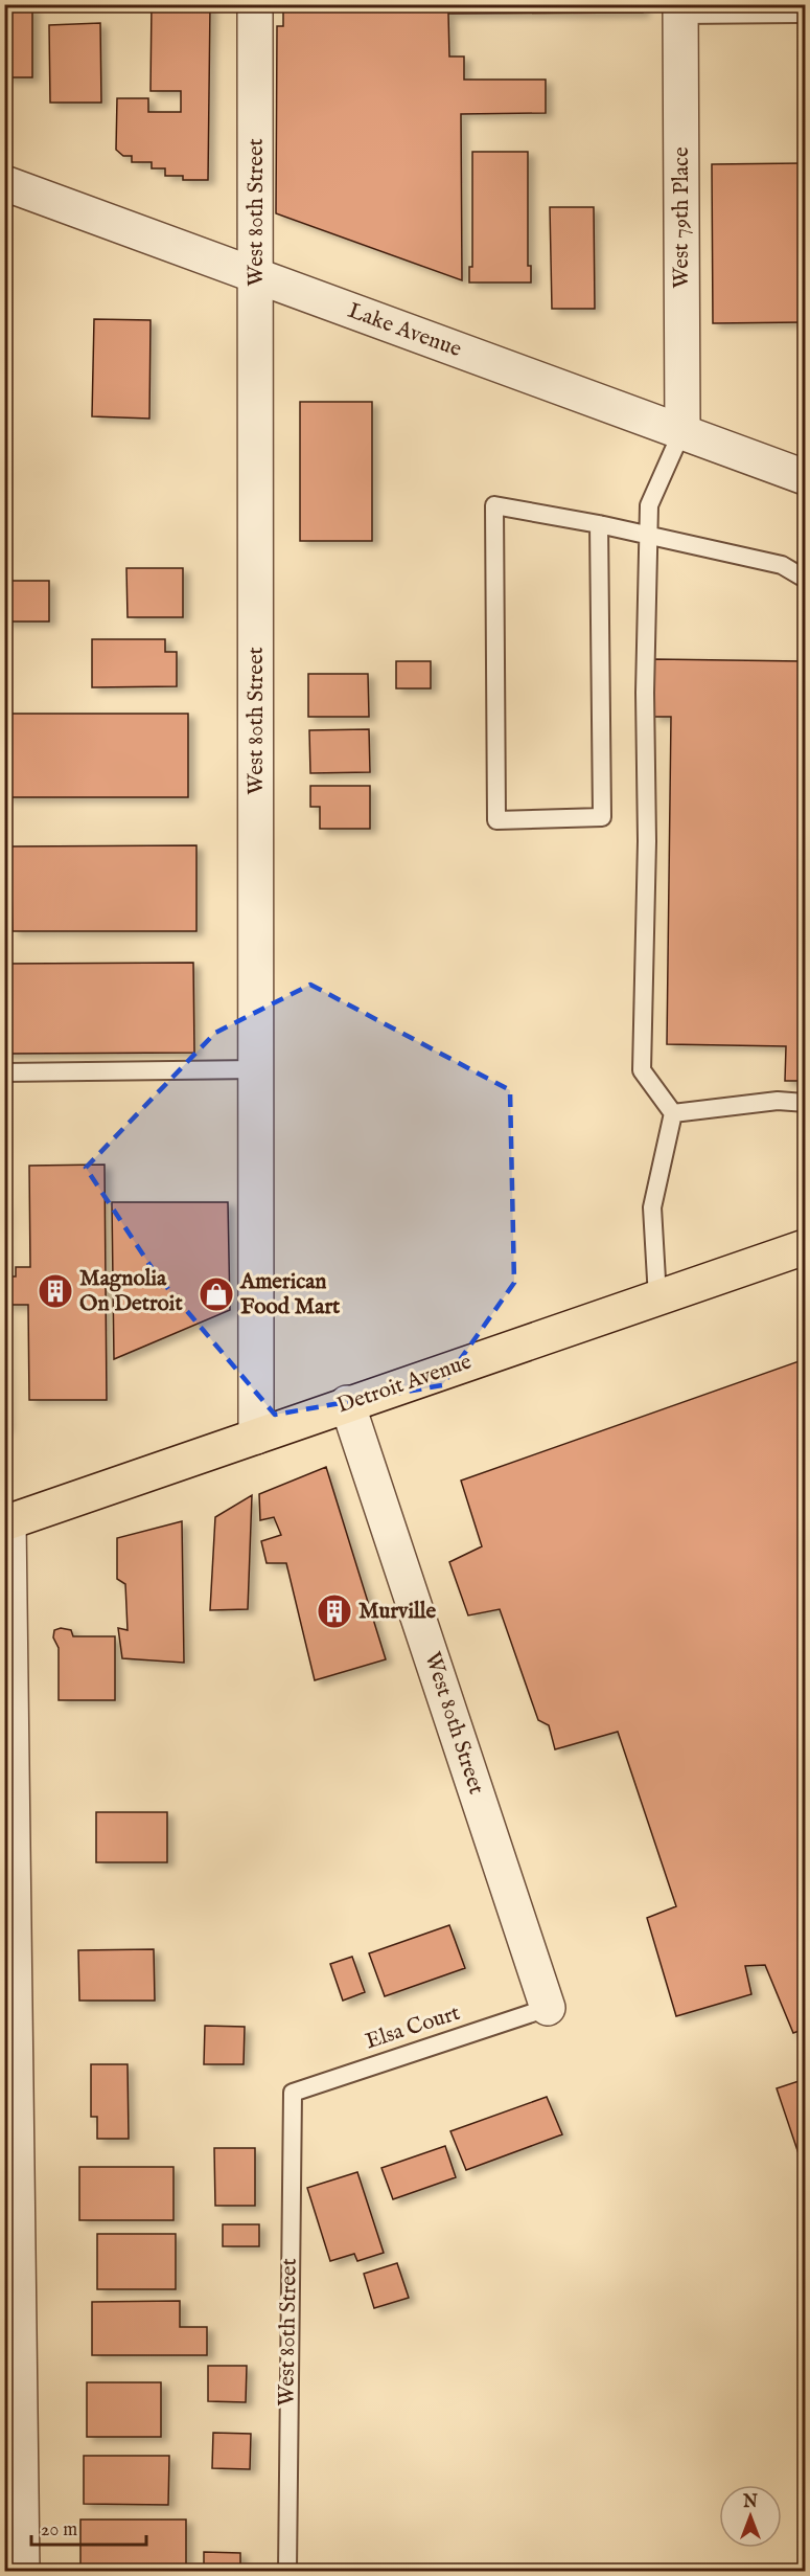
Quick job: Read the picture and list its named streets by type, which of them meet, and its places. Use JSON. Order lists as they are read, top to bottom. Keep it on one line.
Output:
{"streets":{"main road":["Detroit Avenue"],"street":["West 80th Street","West 79th Place","Lake Avenue"],"lane":["Elsa Court"]},"crossings":[["West 80th Street","Lake Avenue"],["West 80th Street","Detroit Avenue"],["West 80th Street","Elsa Court"],["West 79th Place","Lake Avenue"]],"places":{"building":["Magnolia On Detroit","Murville"],"shop":["American Food Mart"]},"scale_bar":"20 m","north":"top"}
